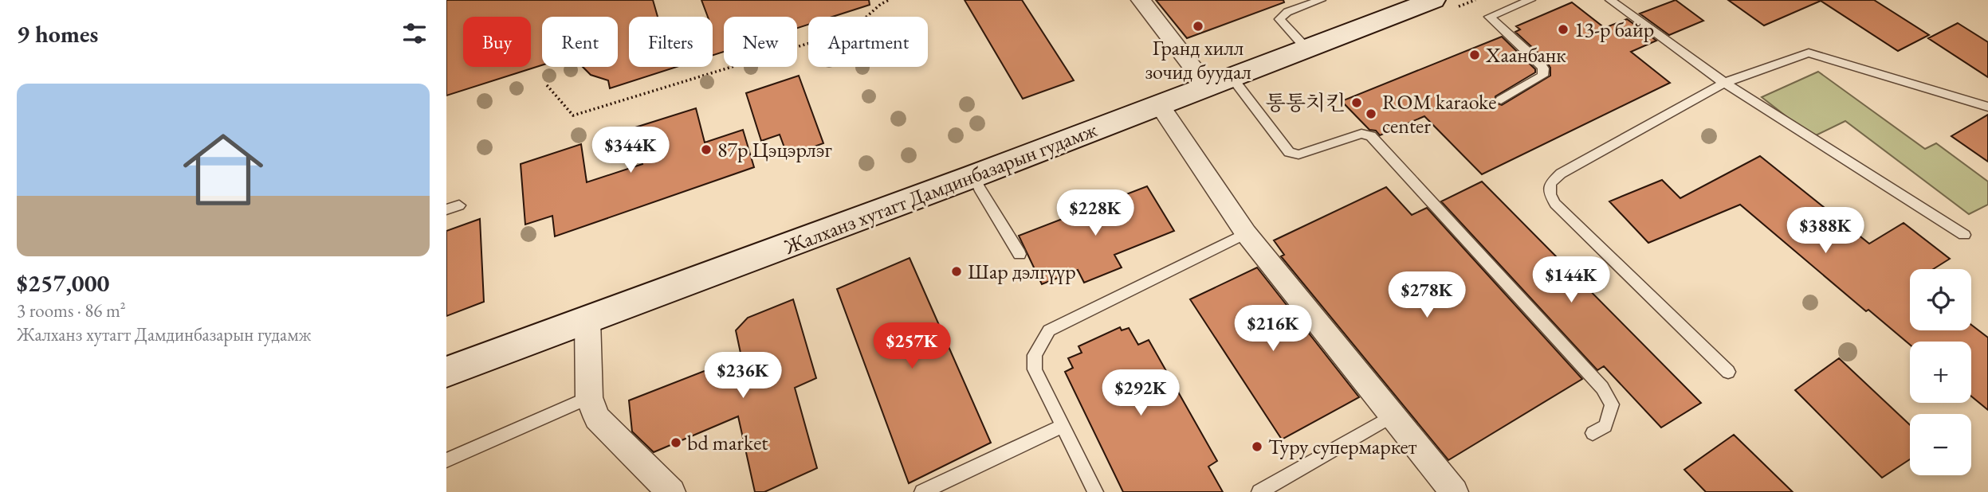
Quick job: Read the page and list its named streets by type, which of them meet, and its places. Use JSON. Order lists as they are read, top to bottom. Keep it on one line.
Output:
{"streets":{"main road":["Жалханз хутагт Дамдинбазарын гудамж"]},"places":["Гранд хилл зочид буудал","13-р байр","Хаанбанк","통통치킨","ROM karaoke center","87р Цэцэрлэг","Шар дэлгүүр","bd market","Туру супермаркет"],"page":{"heading":"9 homes","chip":["Buy","Rent","Filters","New","Apartment"],"list":[{"name":"$257,000","note":"3 rooms · 86 m² · Жалханз хутагт Дамдинбазарын гудамж"}],"price":["$344K","$228K","$388K","$144K","$278K","$216K","$257K","$236K","$292K"],"map_buttons":["+","−"]}}
